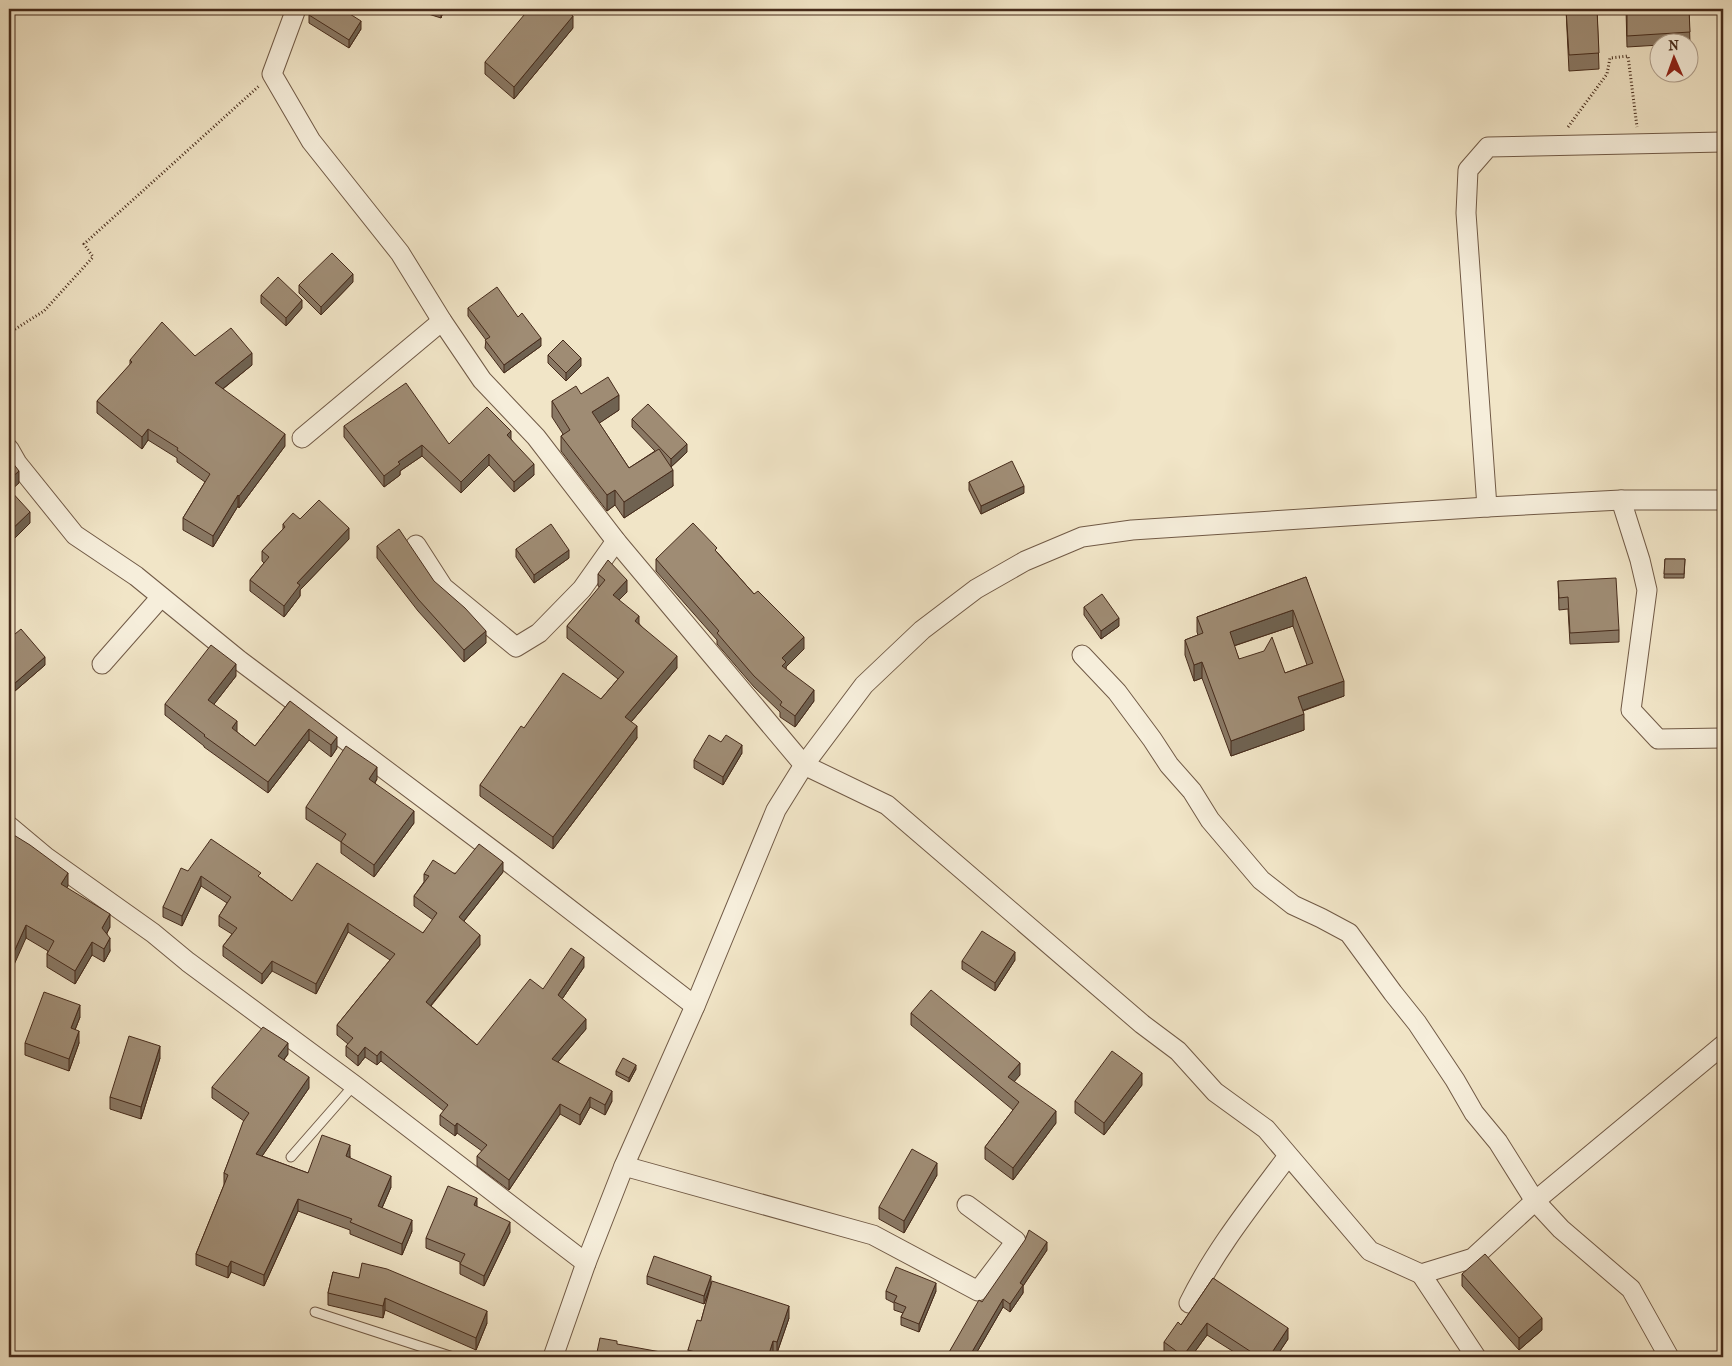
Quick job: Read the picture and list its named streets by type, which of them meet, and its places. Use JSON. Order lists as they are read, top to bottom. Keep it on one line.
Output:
{"north":"top"}
